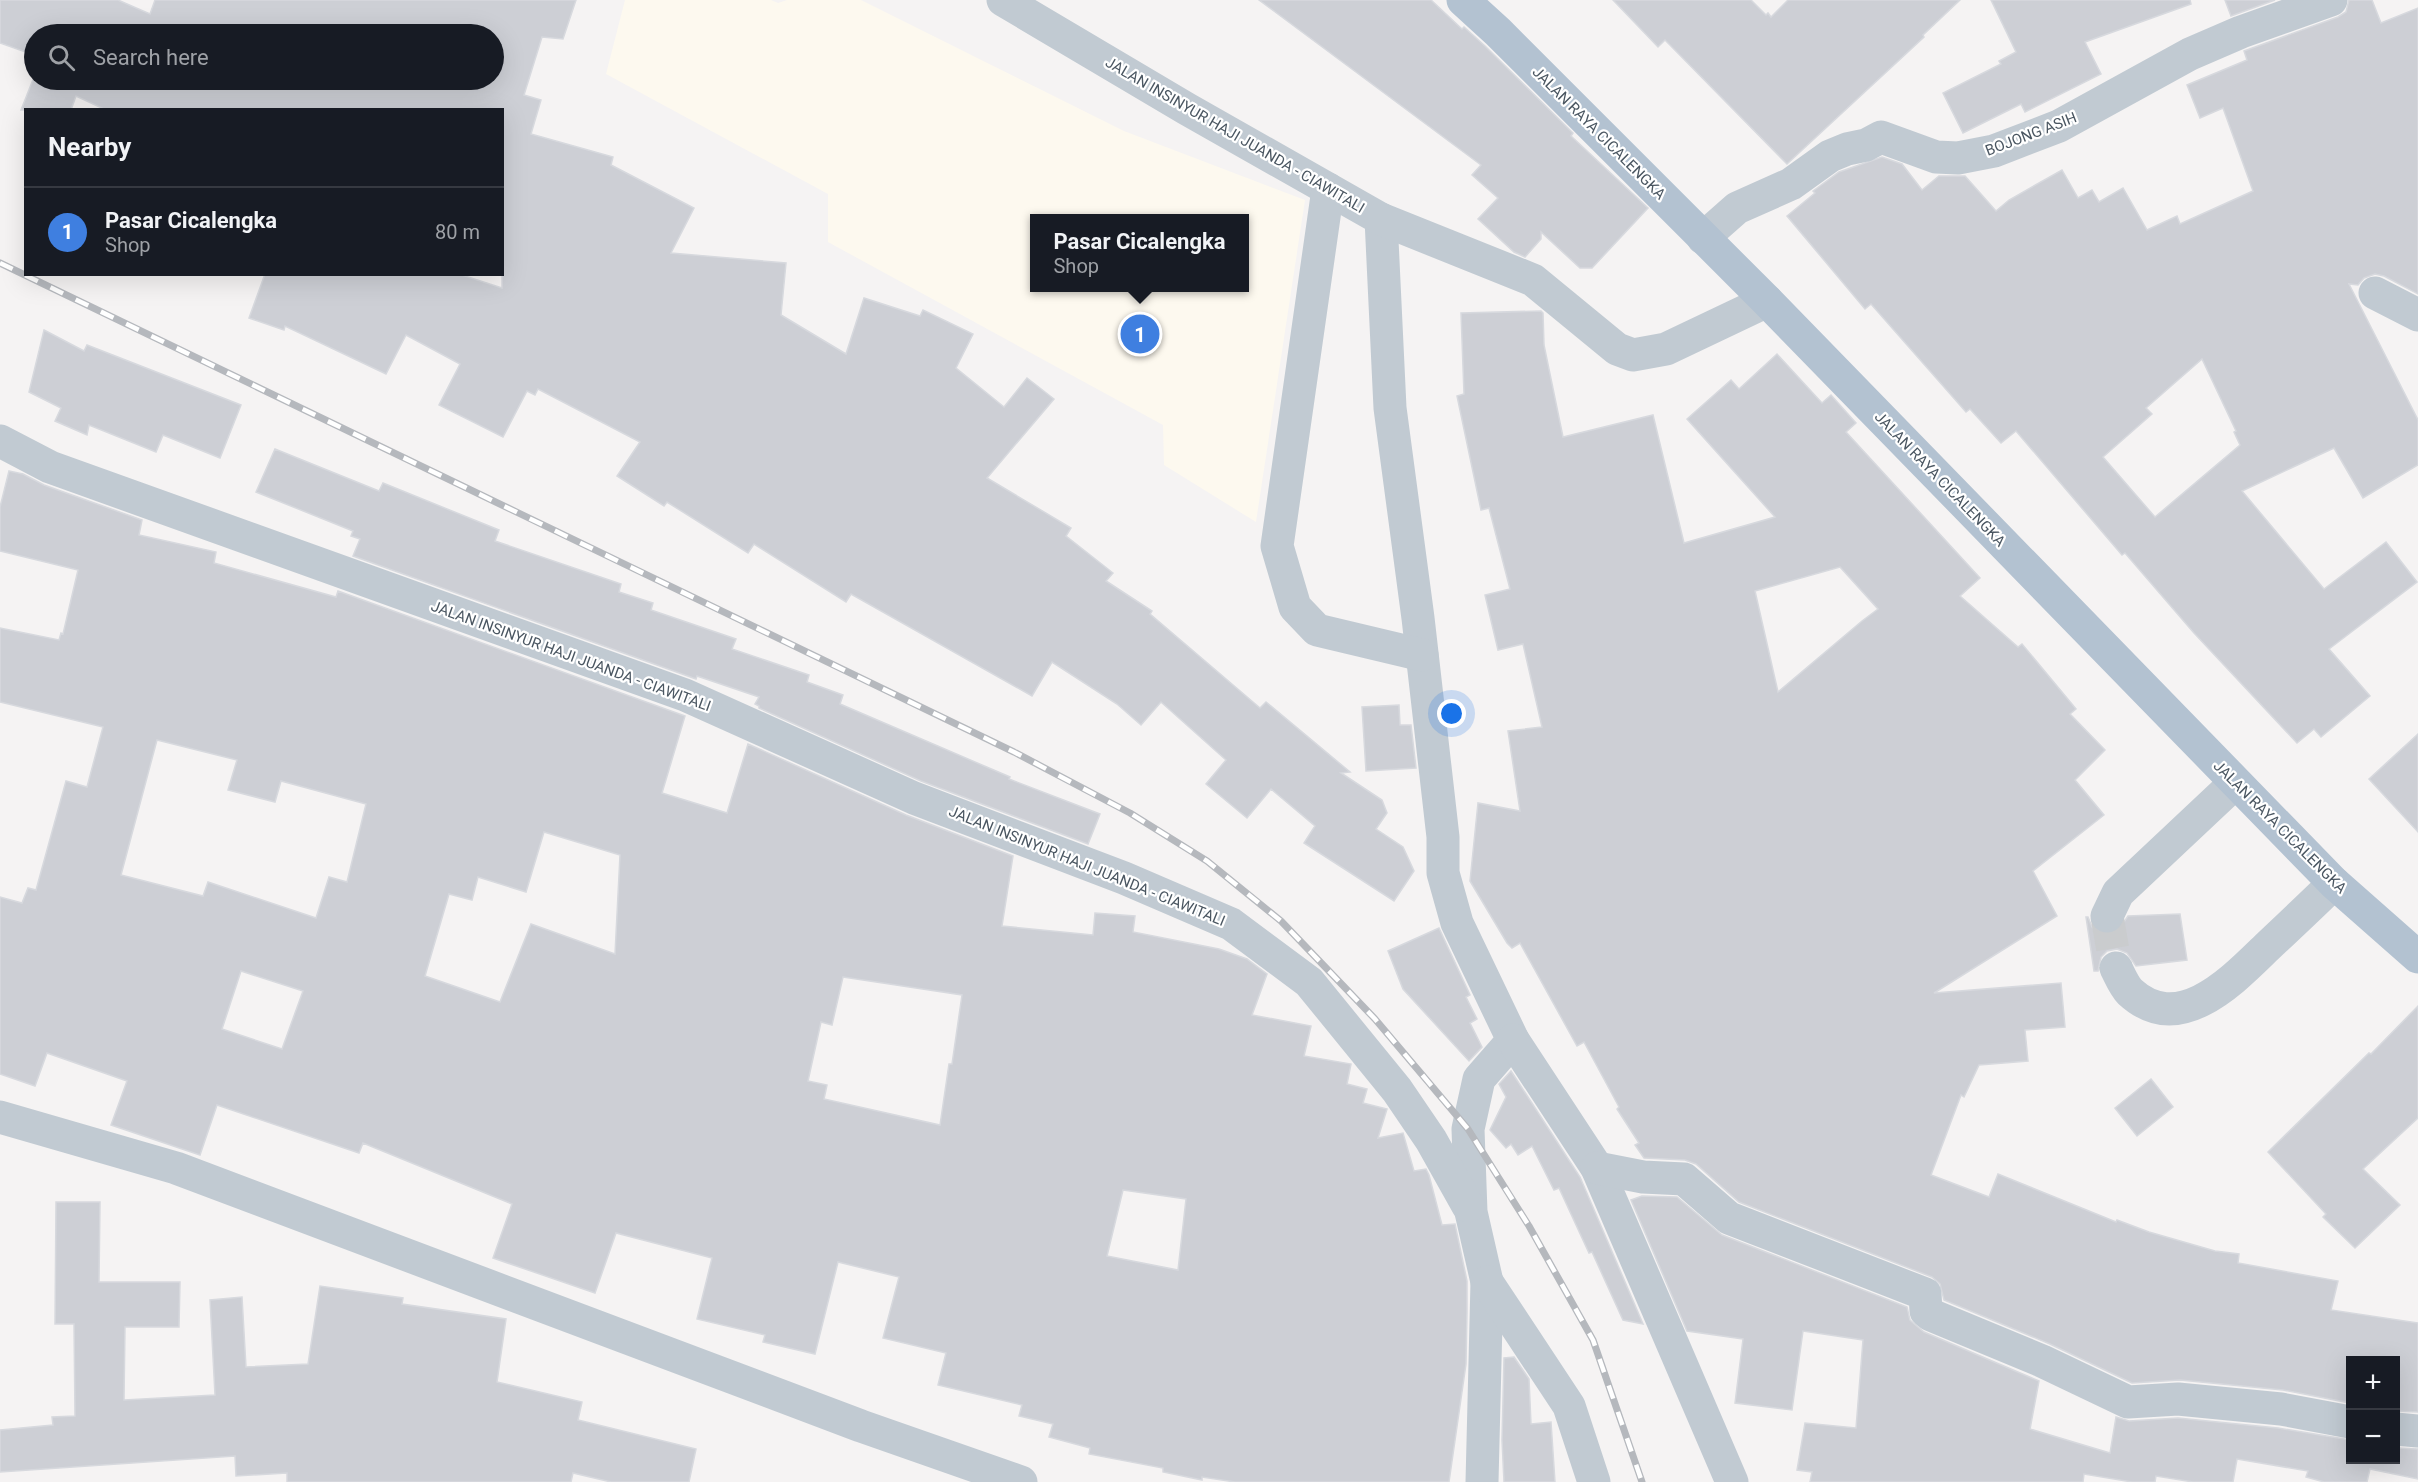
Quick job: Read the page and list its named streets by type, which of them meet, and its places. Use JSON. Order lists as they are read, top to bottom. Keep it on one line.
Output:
{"streets":{"main road":["JALAN RAYA CICALENGKA"],"street":["BOJONG ASIH","JALAN INSINYUR HAJI JUANDA - CIAWITALI"]},"crossings":[["JALAN RAYA CICALENGKA","BOJONG ASIH"]],"page":{"search":"Search here","heading":"Nearby","list":[{"mark":"1","name":"Pasar Cicalengka","note":"Shop","value":"80 m"}],"popup":["Pasar Cicalengka","Shop"],"pins":"1","map_buttons":["+","−"]}}
